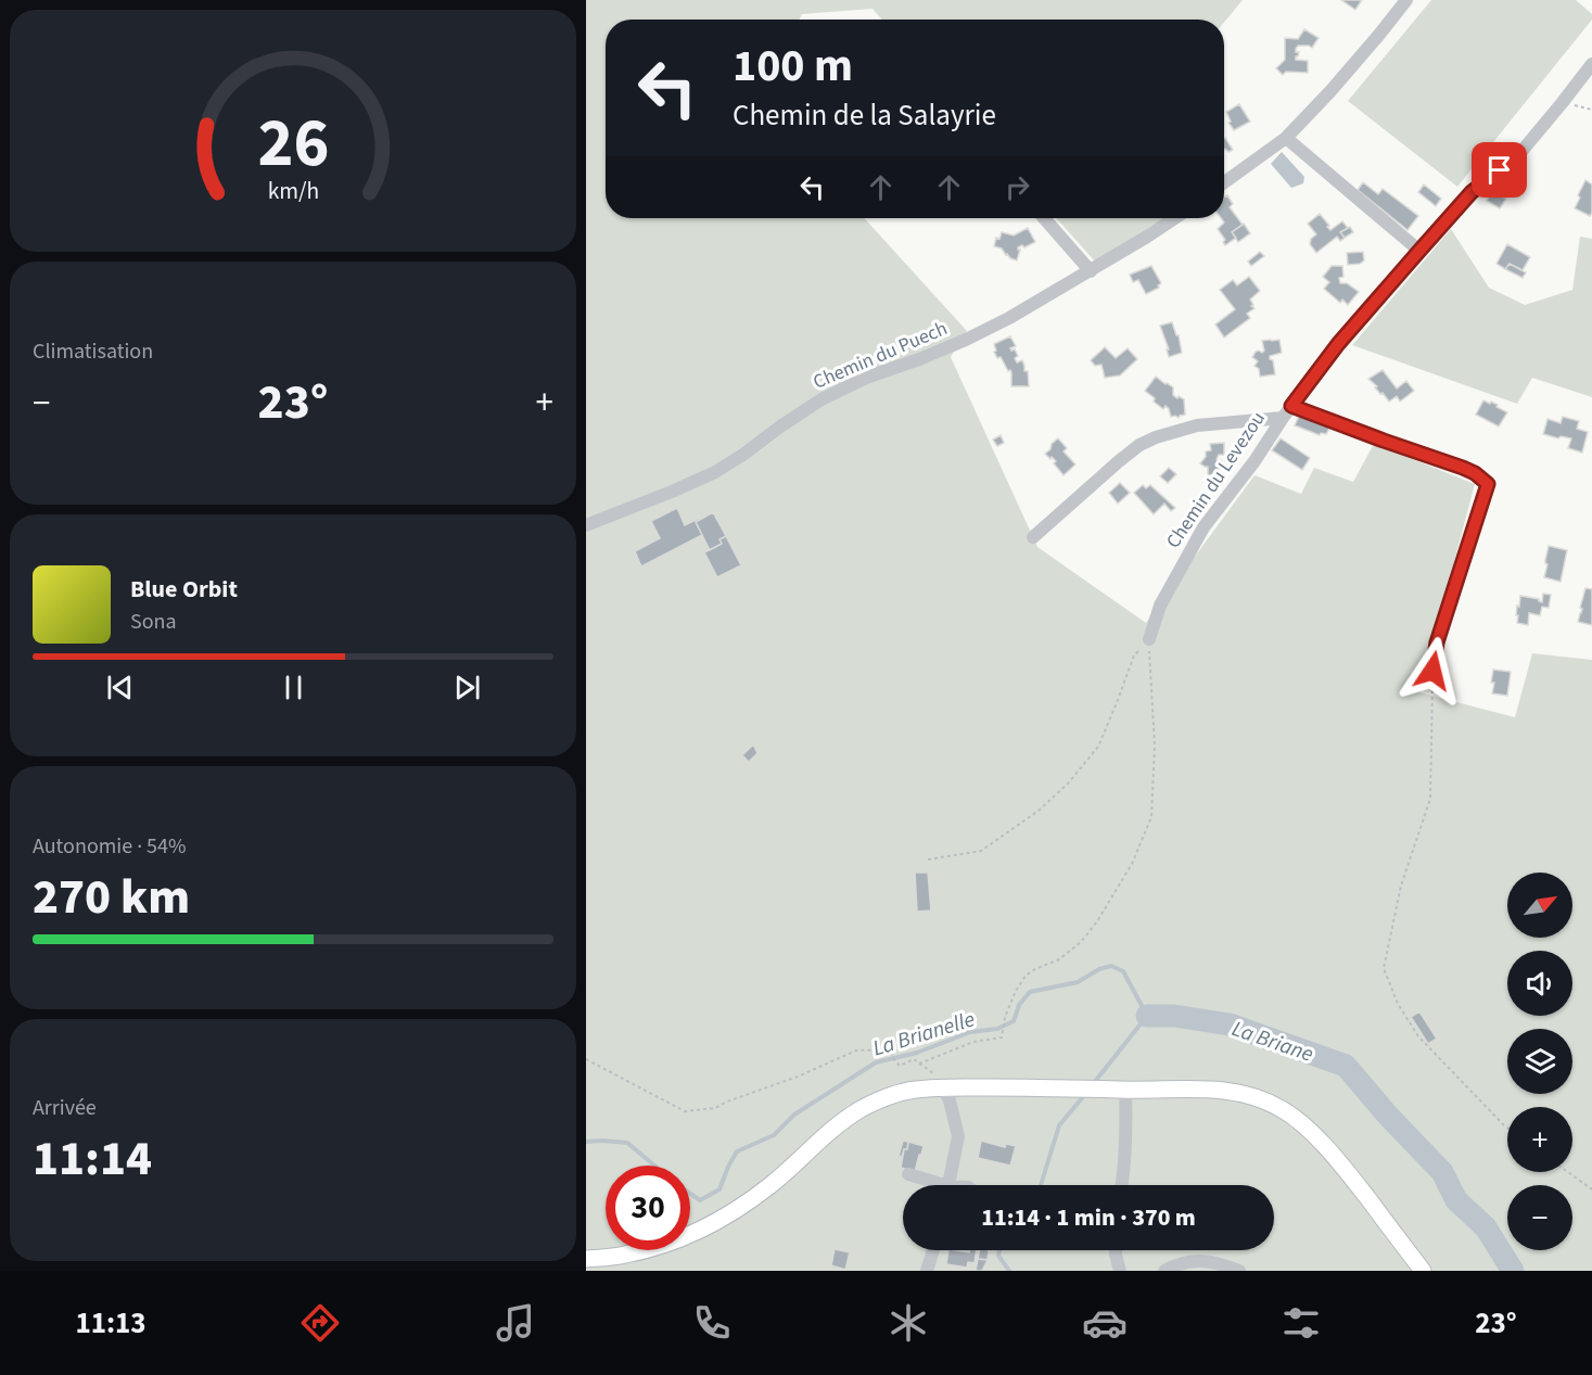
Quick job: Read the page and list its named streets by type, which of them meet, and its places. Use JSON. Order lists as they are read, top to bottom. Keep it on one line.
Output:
{"streets":{"street":["Chemin du Puech","Chemin du Levezou"]},"water":["La Brianelle","La Briane"],"north":"top right","page":{"turn":["100 m","Chemin de la Salayrie"],"tile":["Climatisation",["Autonomie · 54%","270 km"],["Arrivée","11:14"]],"heat":["−","23°","+"],"song":["Blue Orbit","Sona"],"map_buttons":["+","−"],"limit":"30","trip":"11:14 · 1 min · 370 m","tabs":["11:13","23°"],"gauge":["26","km/h"]}}
